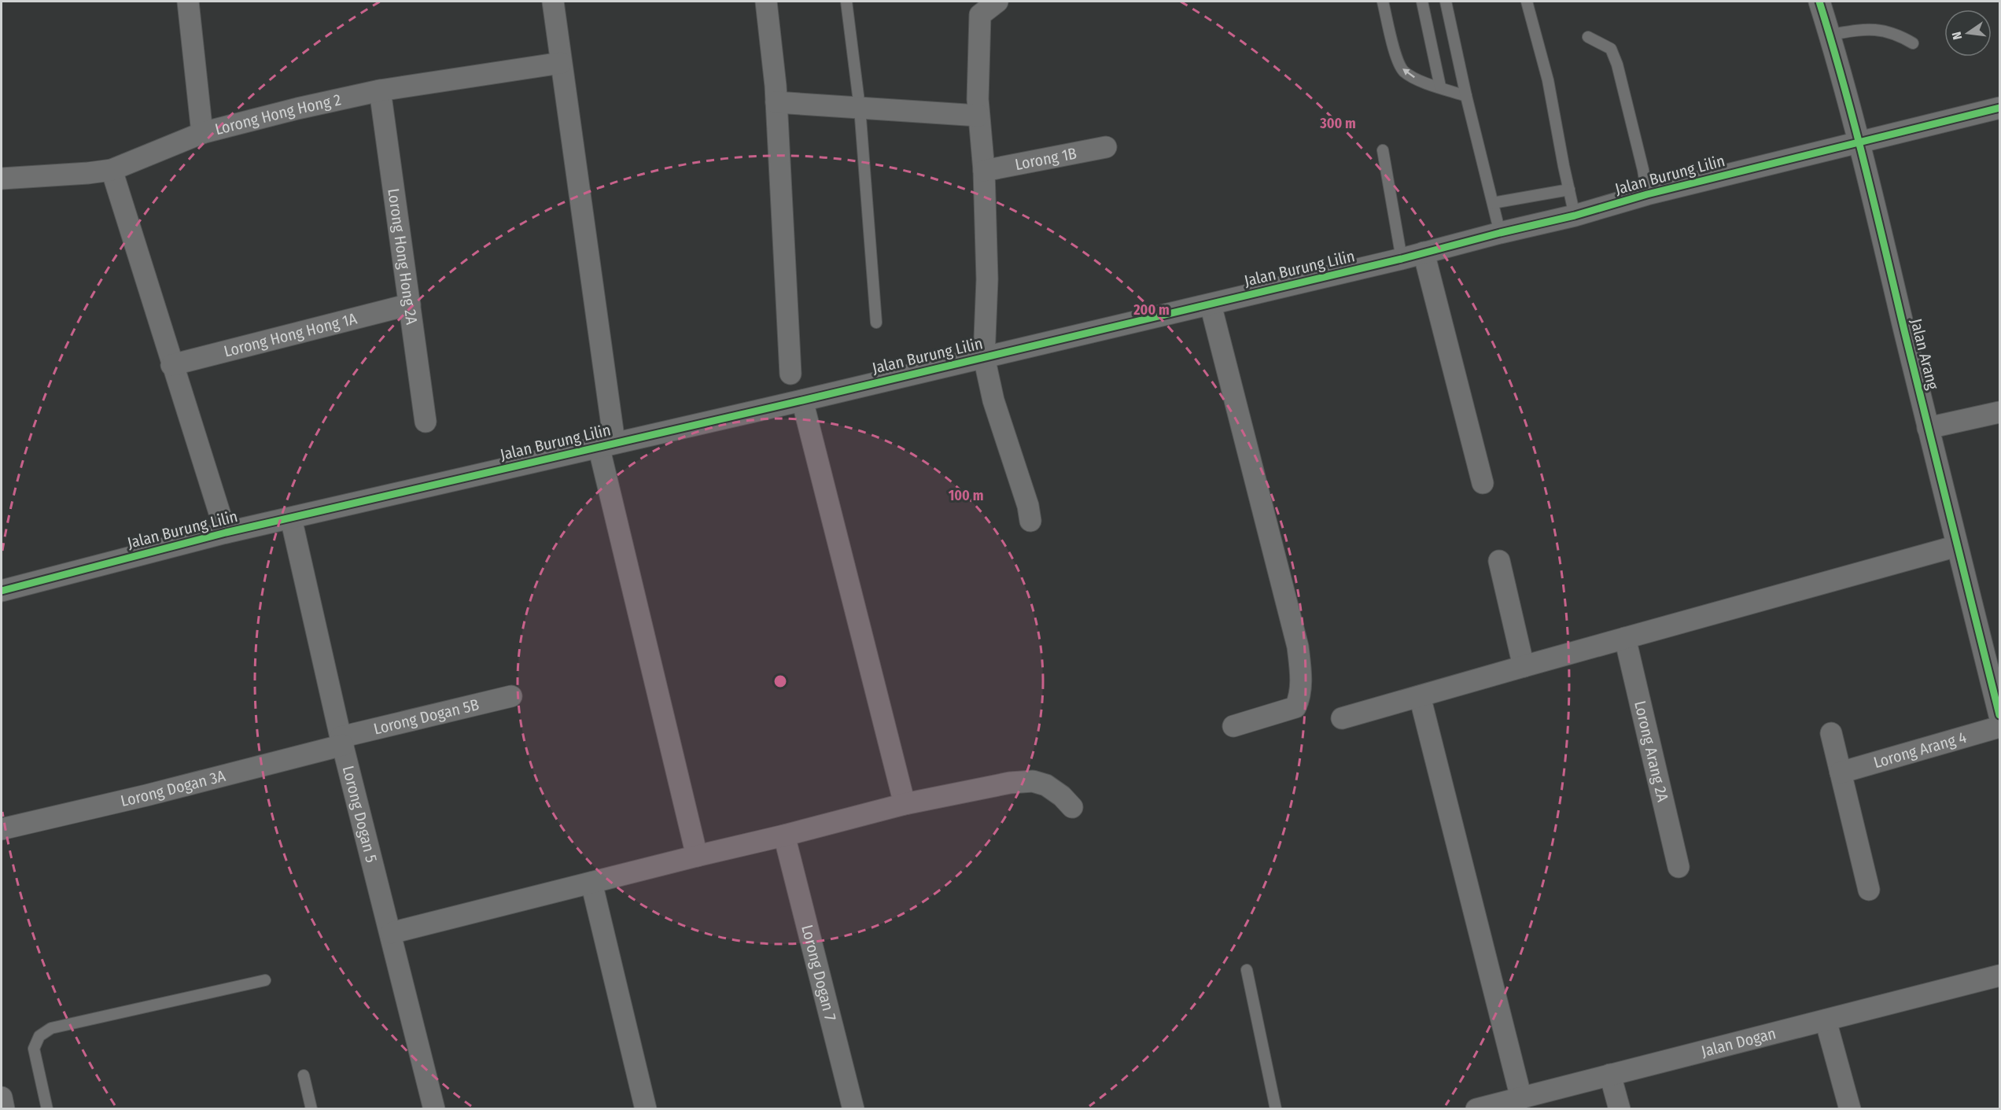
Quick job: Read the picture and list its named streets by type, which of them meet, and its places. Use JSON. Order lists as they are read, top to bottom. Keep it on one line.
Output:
{"streets":{"street":["Lorong Hong Hong 2","Lorong 1B","Jalan Burung Lilin","Lorong Hong Hong 2A","Lorong Hong Hong 1A","Jalan Arang","Lorong Dogan 5B","Lorong Arang 4","Lorong Arang 2A","Lorong Dogan 3A","Lorong Dogan 5","Lorong Dogan 7","Jalan Dogan"]},"crossings":[["Lorong Hong Hong 2","Lorong Hong Hong 2A"],["Jalan Burung Lilin","Jalan Arang"],["Jalan Burung Lilin","Lorong Dogan 5"],["Lorong Hong Hong 2A","Lorong Hong Hong 1A"],["Lorong Dogan 5B","Lorong Dogan 3A"],["Lorong Dogan 5B","Lorong Dogan 5"],["Lorong Dogan 3A","Lorong Dogan 5"]],"north":"left","rings":["300 m","200 m","100 m"]}
